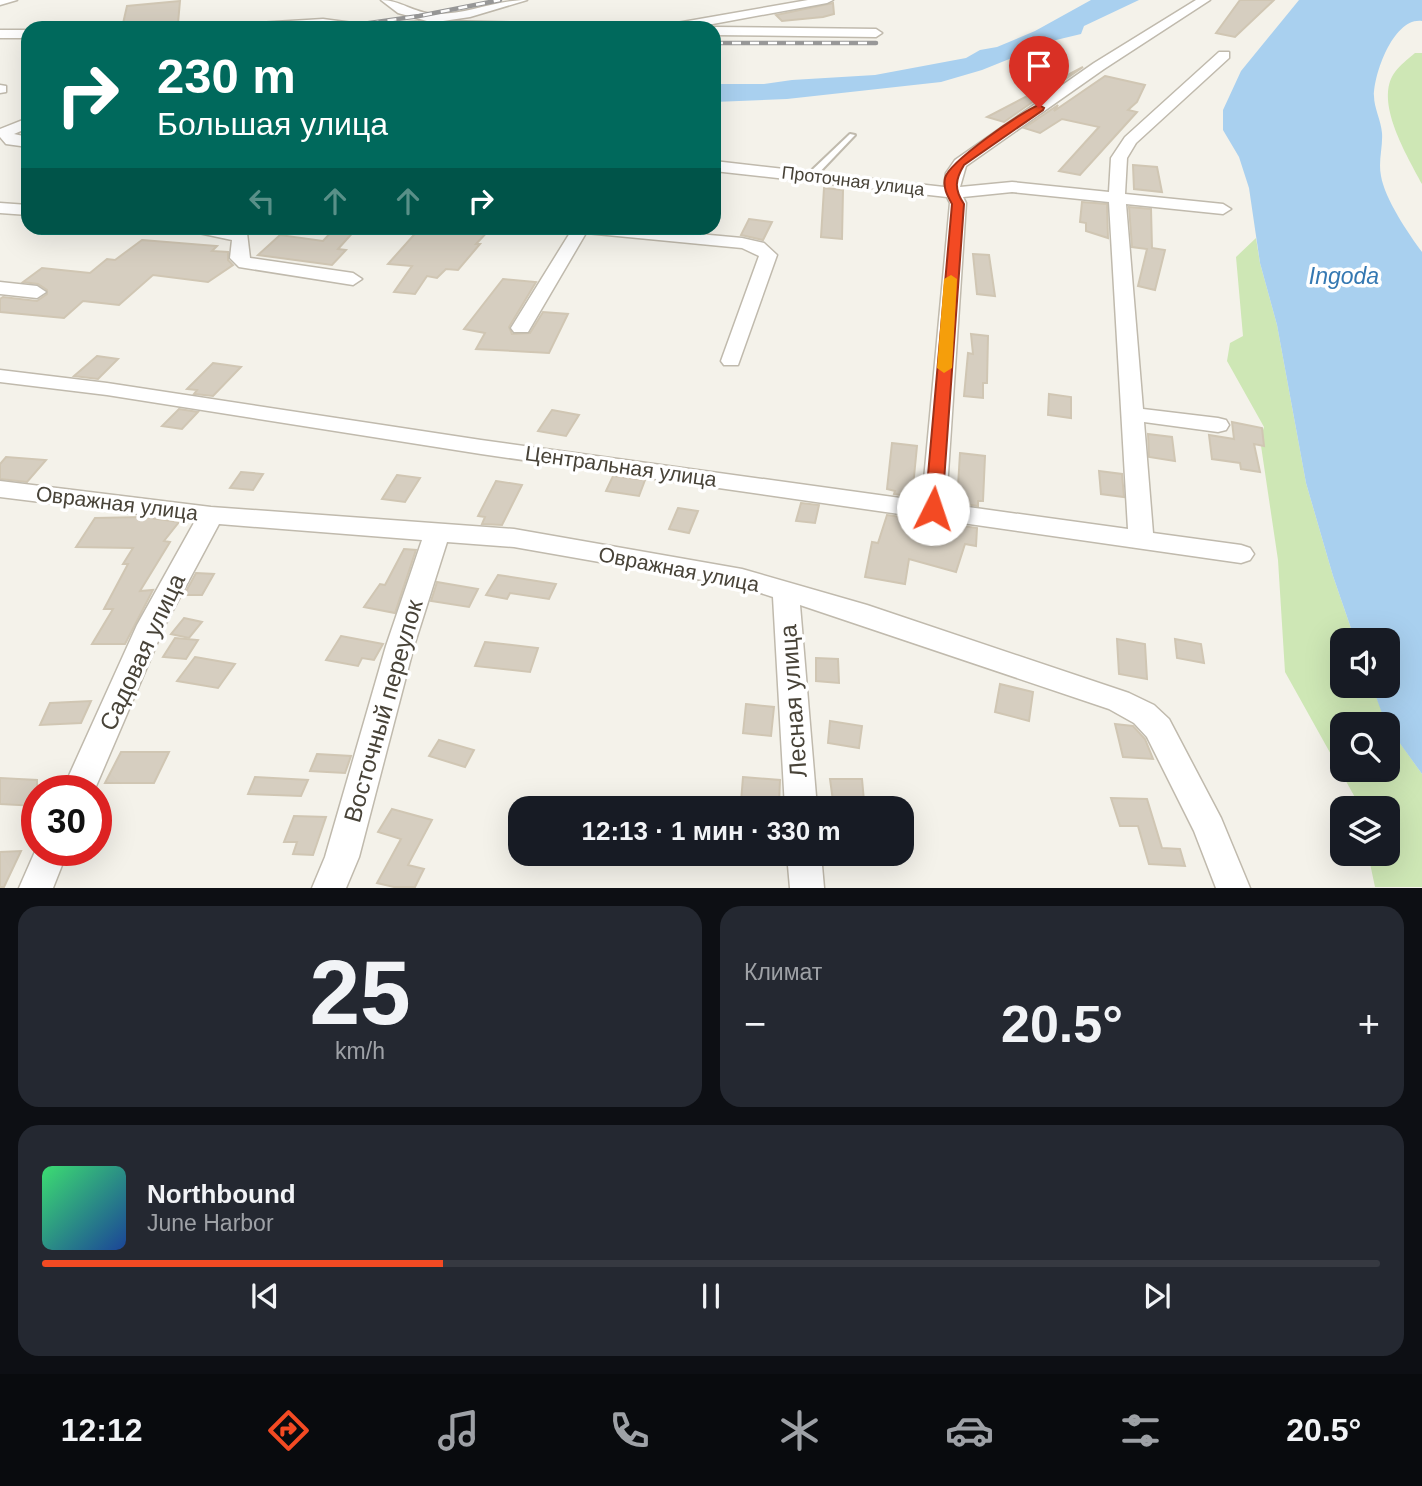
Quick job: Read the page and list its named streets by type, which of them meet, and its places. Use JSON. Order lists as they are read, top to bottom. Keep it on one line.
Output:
{"streets":{"street":["Проточная улица","Центральная улица","Овражная улица","Садовая улица","Лесная улица","Восточный переулок"]},"crossings":[["Овражная улица","Садовая улица"],["Овражная улица","Лесная улица"],["Овражная улица","Восточный переулок"]],"water":["Ingoda"],"page":{"turn":["230 m","Большая улица"],"limit":"30","trip":"12:13 · 1 мин · 330 m","tile":[["25","km/h"],"Климат"],"heat":["−","20.5°","+"],"song":["Northbound","June Harbor"],"tabs":["12:12","20.5°"]}}
